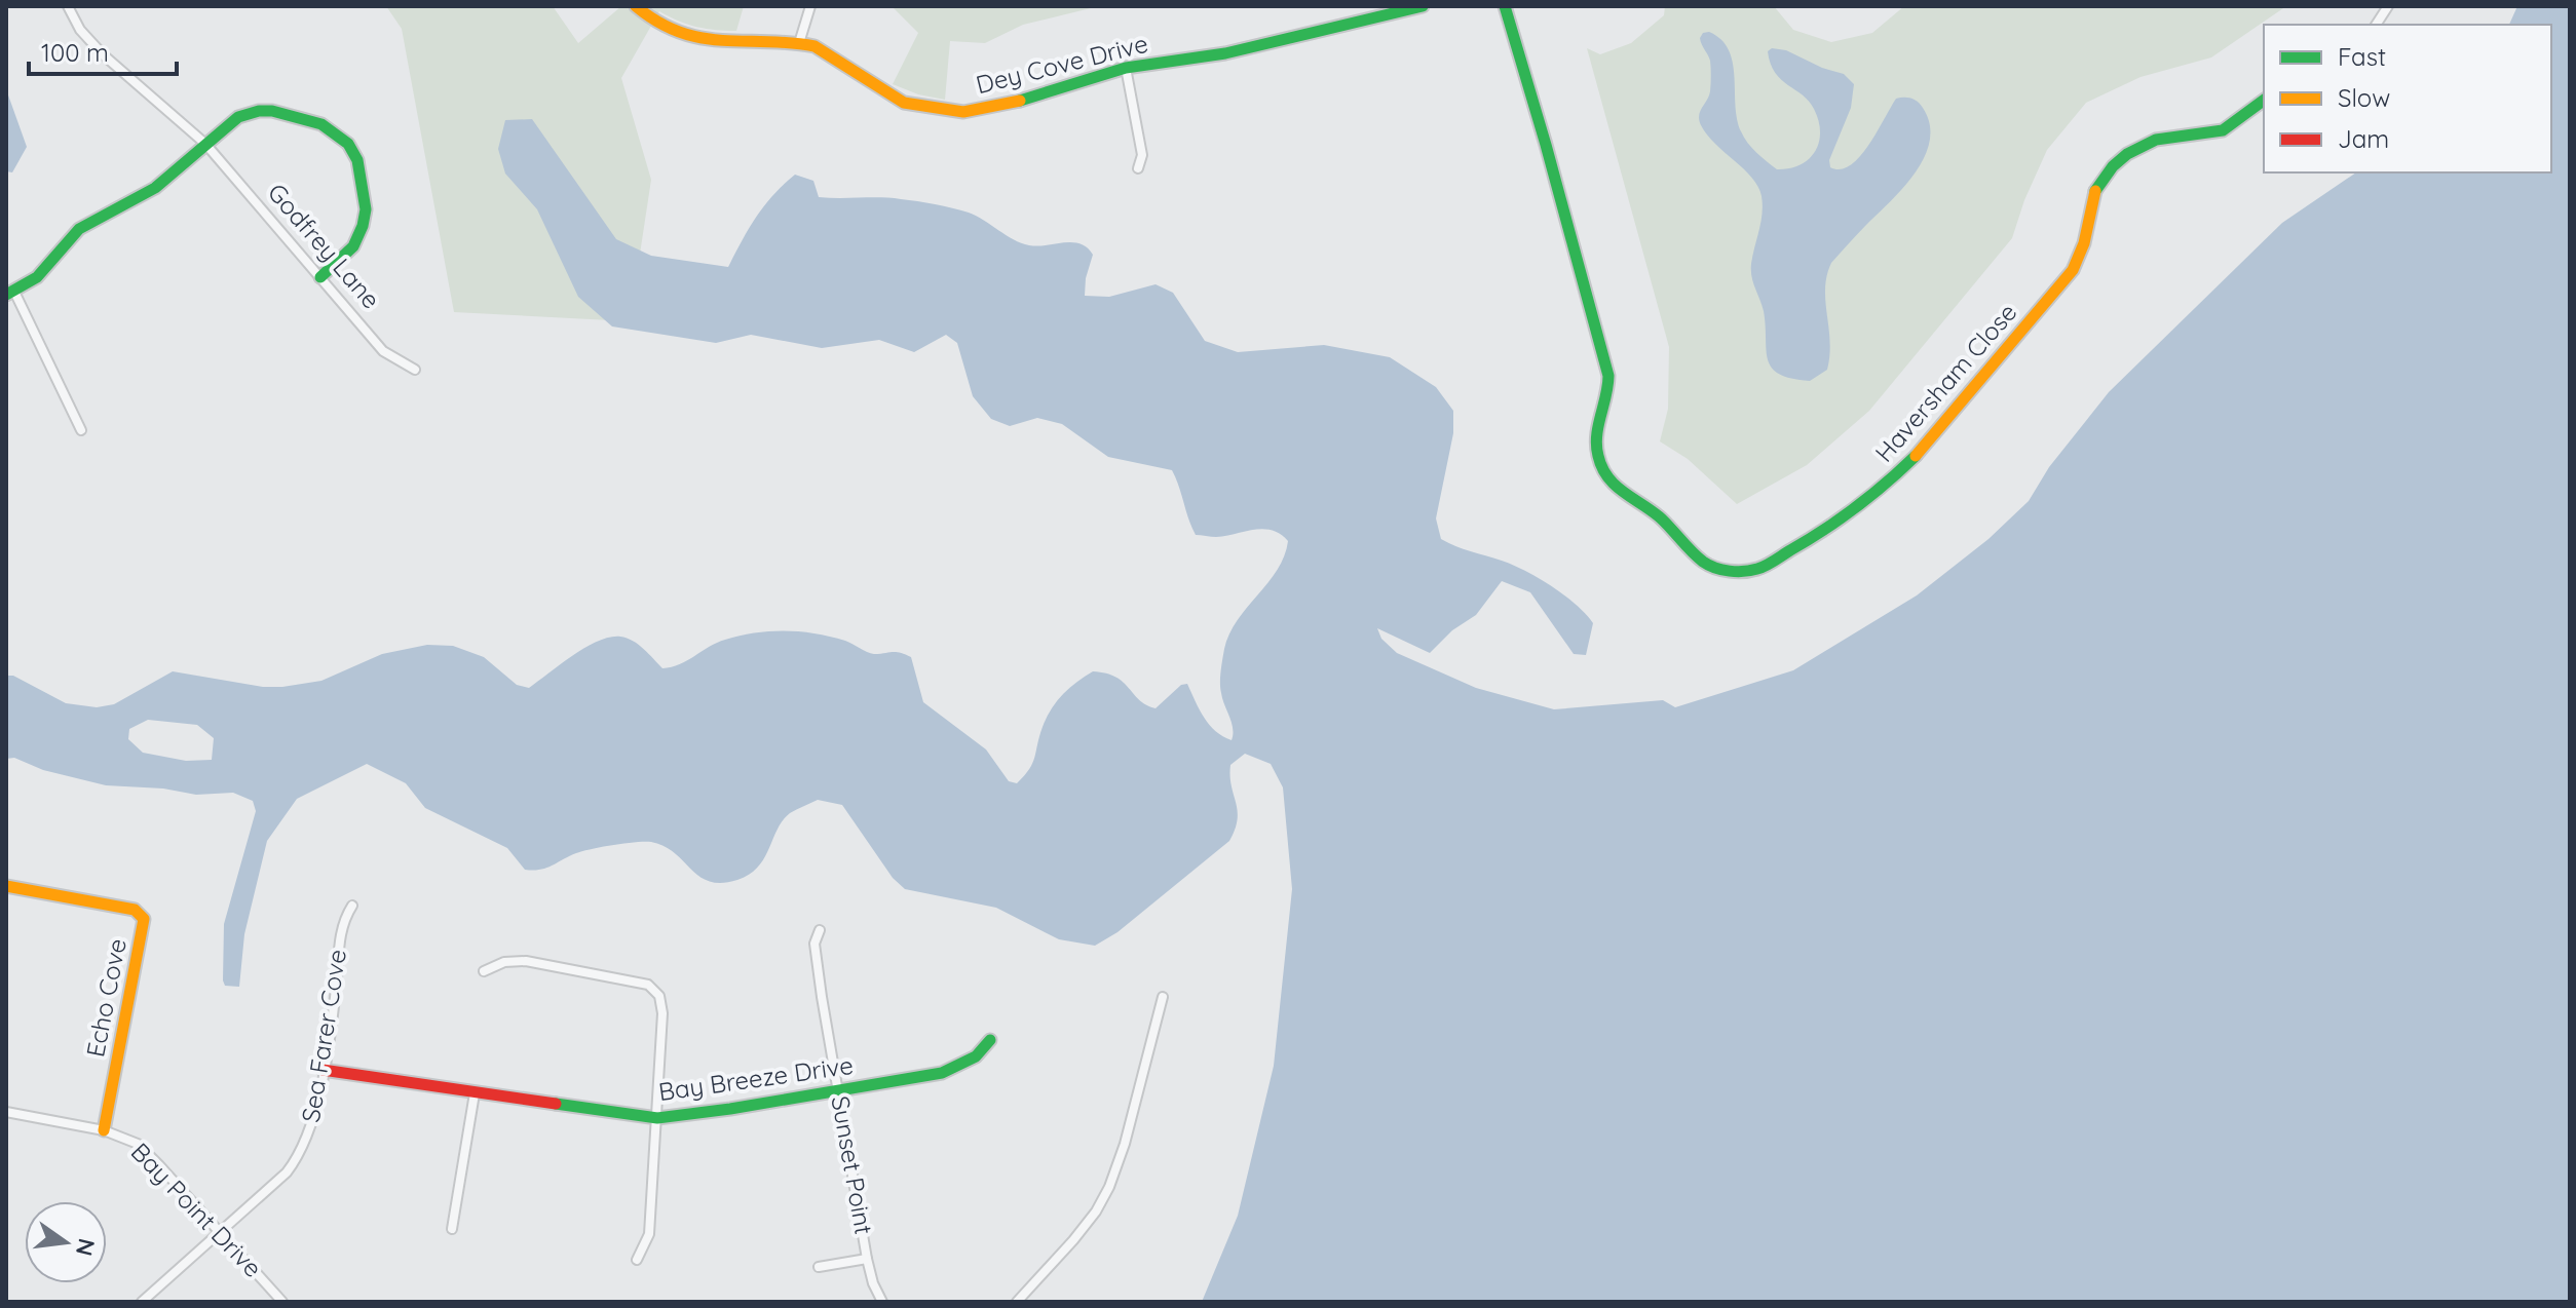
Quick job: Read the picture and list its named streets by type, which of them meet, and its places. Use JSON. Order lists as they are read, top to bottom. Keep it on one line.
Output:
{"streets":{"street":["Dey Cove Drive","Godfrey Lane","Haversham Close","Echo Cove","Sea Farer Cove","Bay Breeze Drive","Sunset Point","Bay Point Drive"]},"crossings":[["Echo Cove","Bay Point Drive"],["Sea Farer Cove","Bay Breeze Drive"],["Sea Farer Cove","Bay Point Drive"],["Bay Breeze Drive","Sunset Point"]],"legend":["Fast","Slow","Jam"],"scale_bar":"100 m","north":"right"}
